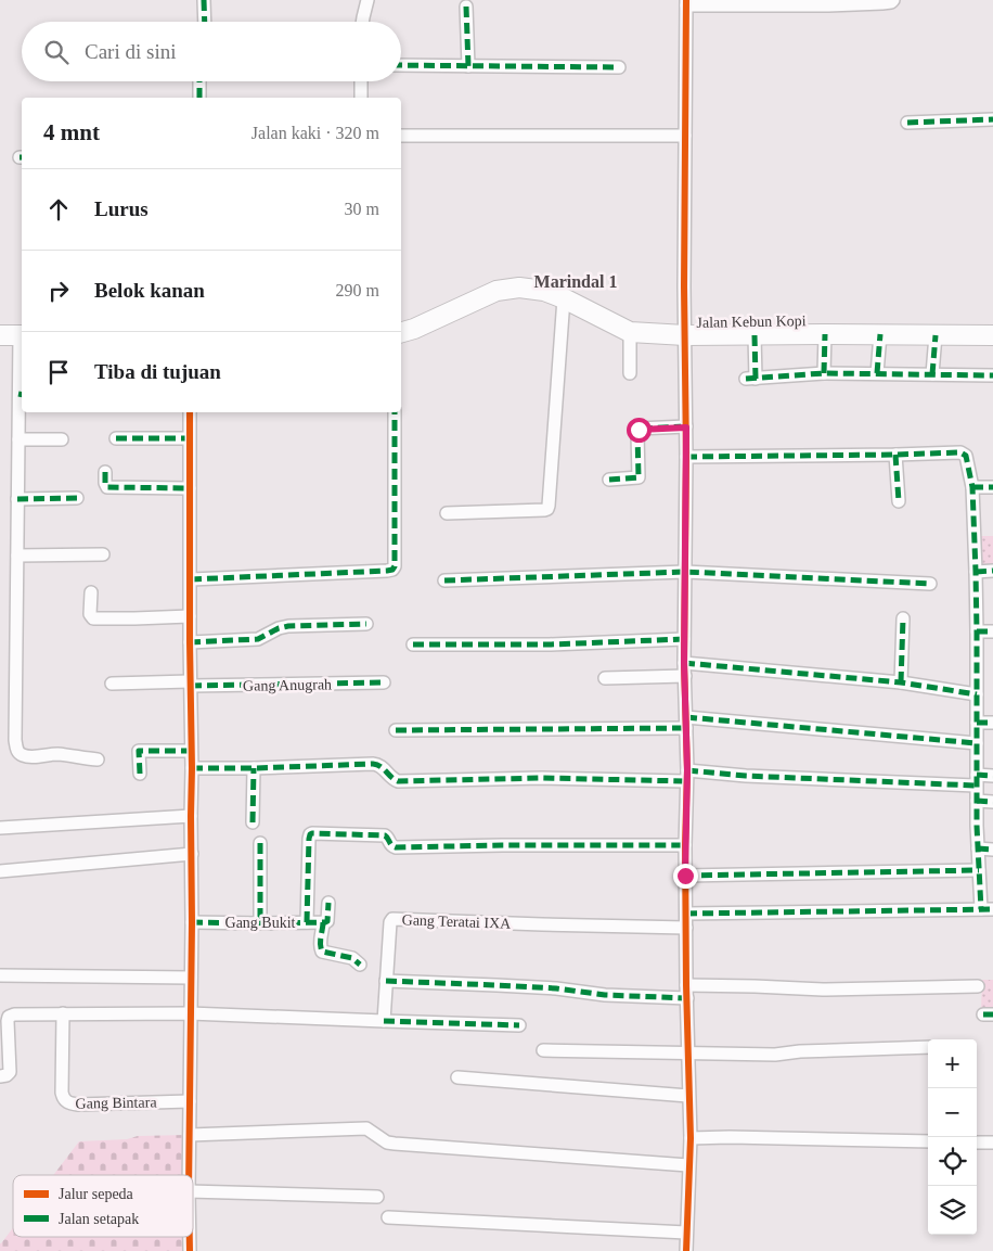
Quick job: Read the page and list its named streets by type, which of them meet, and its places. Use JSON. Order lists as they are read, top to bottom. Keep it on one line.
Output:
{"streets":{"main road":["Jalan Kebun Kopi"],"street":["Gang Anugrah","Gang Teratai IXA","Gang Bukit","Gang Bintara"]},"districts":["Marindal 1"],"legend":["Jalur sepeda","Jalan setapak"],"page":{"search":"Cari di sini","heading":["4 mnt","Jalan kaki · 320 m"],"list":[["Lurus","30 m"],["Belok kanan","290 m"],"Tiba di tujuan"],"map_buttons":["+","−"]}}
